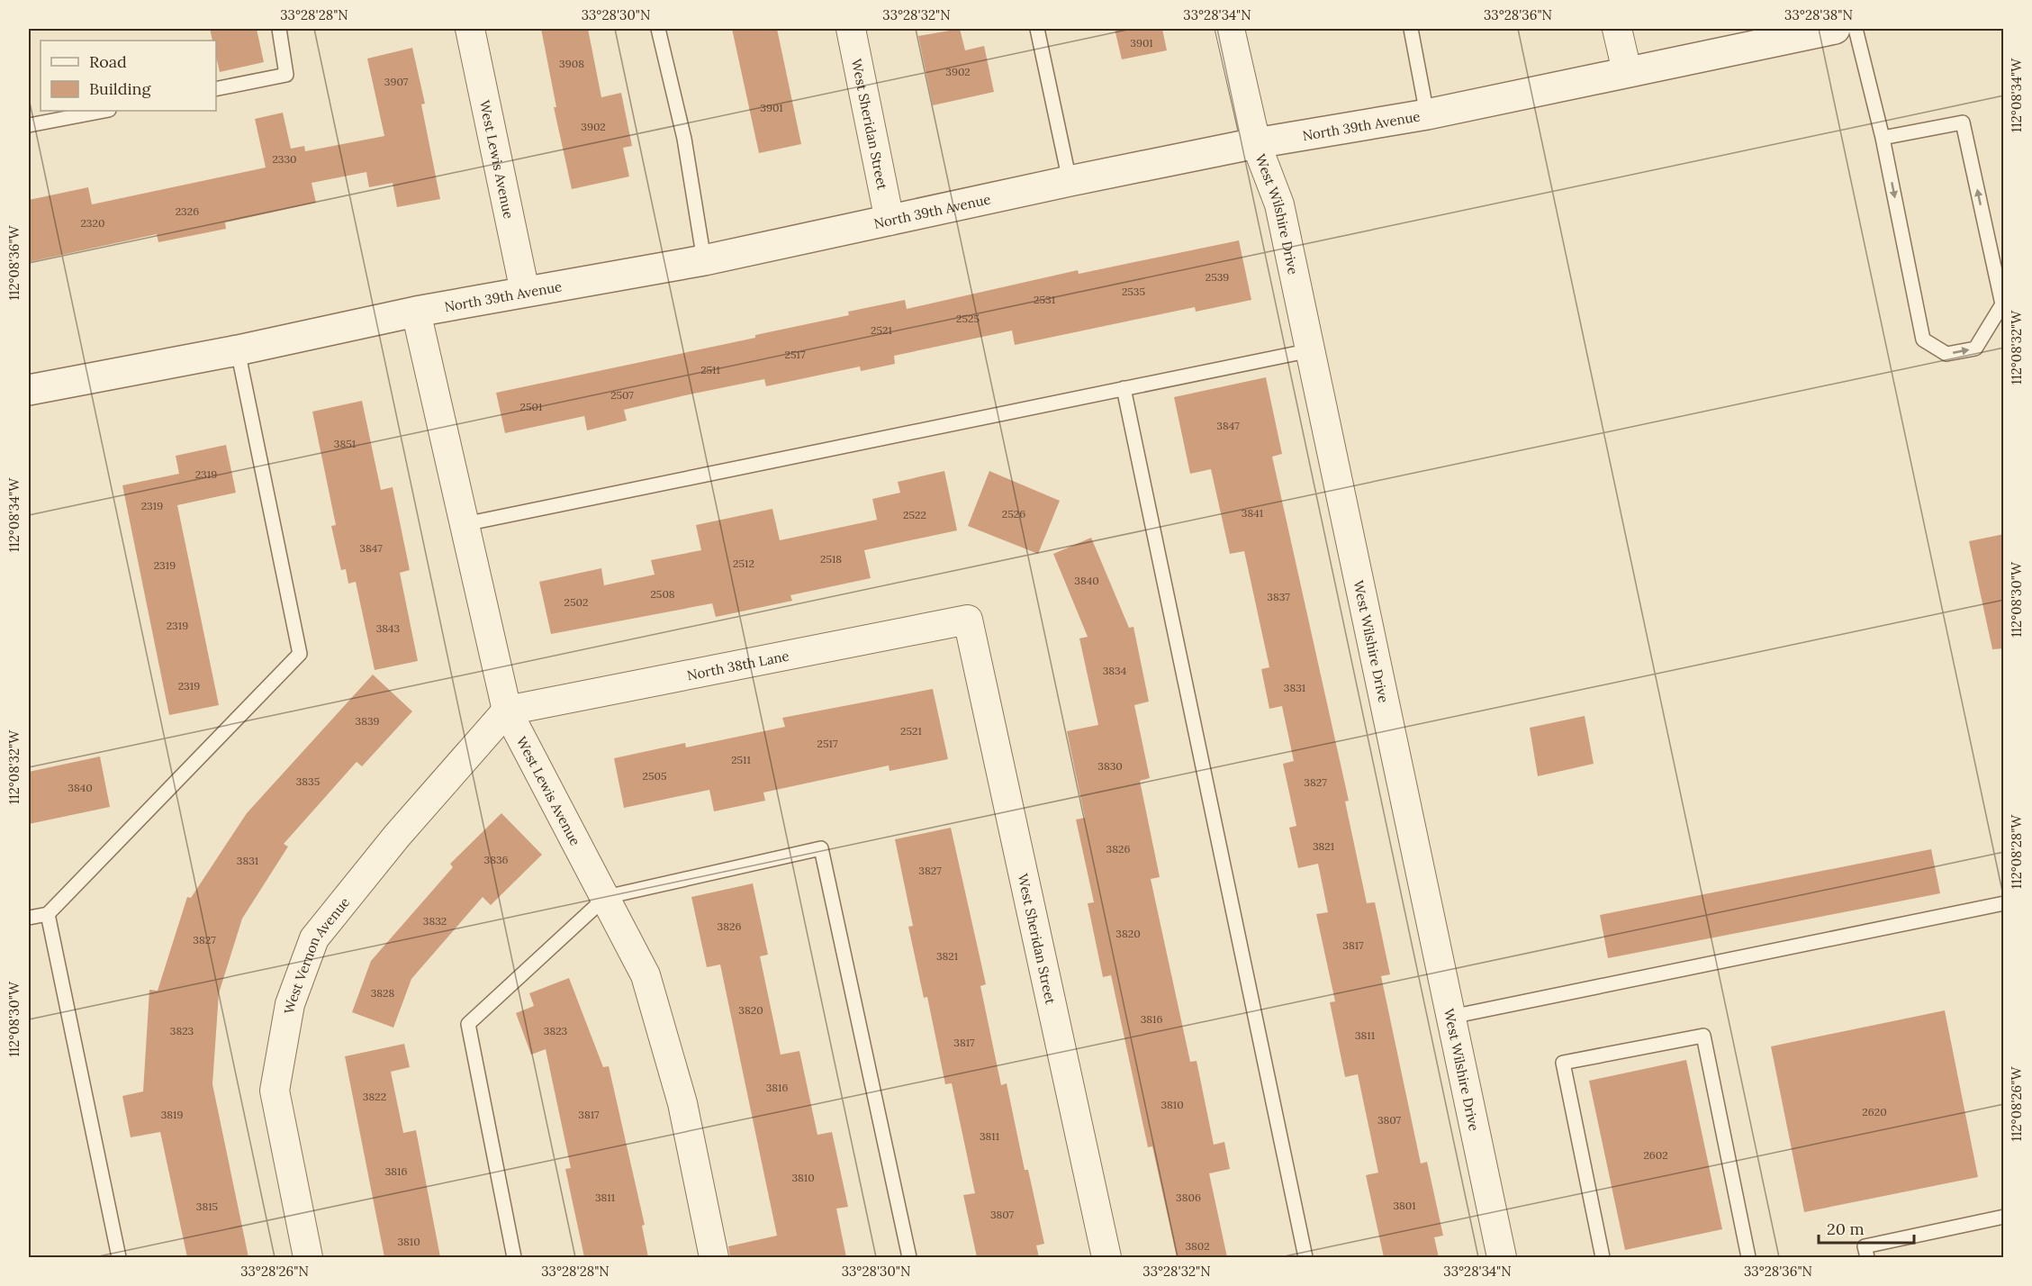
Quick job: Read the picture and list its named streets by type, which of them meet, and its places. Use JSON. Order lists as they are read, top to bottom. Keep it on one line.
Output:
{"streets":{"street":["West Sheridan Street","North 39th Avenue","West Lewis Avenue","West Wilshire Drive","North 38th Lane","West Vernon Avenue"]},"crossings":[["West Sheridan Street","North 39th Avenue"],["West Sheridan Street","North 38th Lane"],["North 39th Avenue","West Lewis Avenue"],["North 39th Avenue","West Wilshire Drive"],["West Lewis Avenue","North 38th Lane"],["West Lewis Avenue","West Vernon Avenue"],["North 38th Lane","West Vernon Avenue"]],"house_numbers":["3901","3908","3902","3907","3901","3902","2330","2326","2320","2539","2535","2531","2525","2521","2517","2511","2507","2501","3847","3851","2319","2319","3841","2526","2522","3847","2518","2512","2319","3840","2508","3837","2502","2319","3843","3834","2319","3831","3839","2521","2517","2511","3830","2505","3835","3827","3840","3821","3826","3836","3831","3827","3832","3826","3820","3827","3817","3821","3828","3820","3816","3823","3823","3811","3817","3816","3822","3810","2620","3819","3817","3807","3811","2602","3816","3810","3811","3806","3801","3815","3807","3810","3802"],"legend":["Road","Building"],"scale_bar":"20 m","coordinates":["33°28'28\"N","33°28'30\"N","33°28'32\"N","33°28'34\"N","33°28'36\"N","33°28'38\"N","112°08'34\"W","112°08'36\"W","112°08'32\"W","112°08'30\"W","112°08'28\"W","112°08'26\"W","33°28'26\"N"]}
